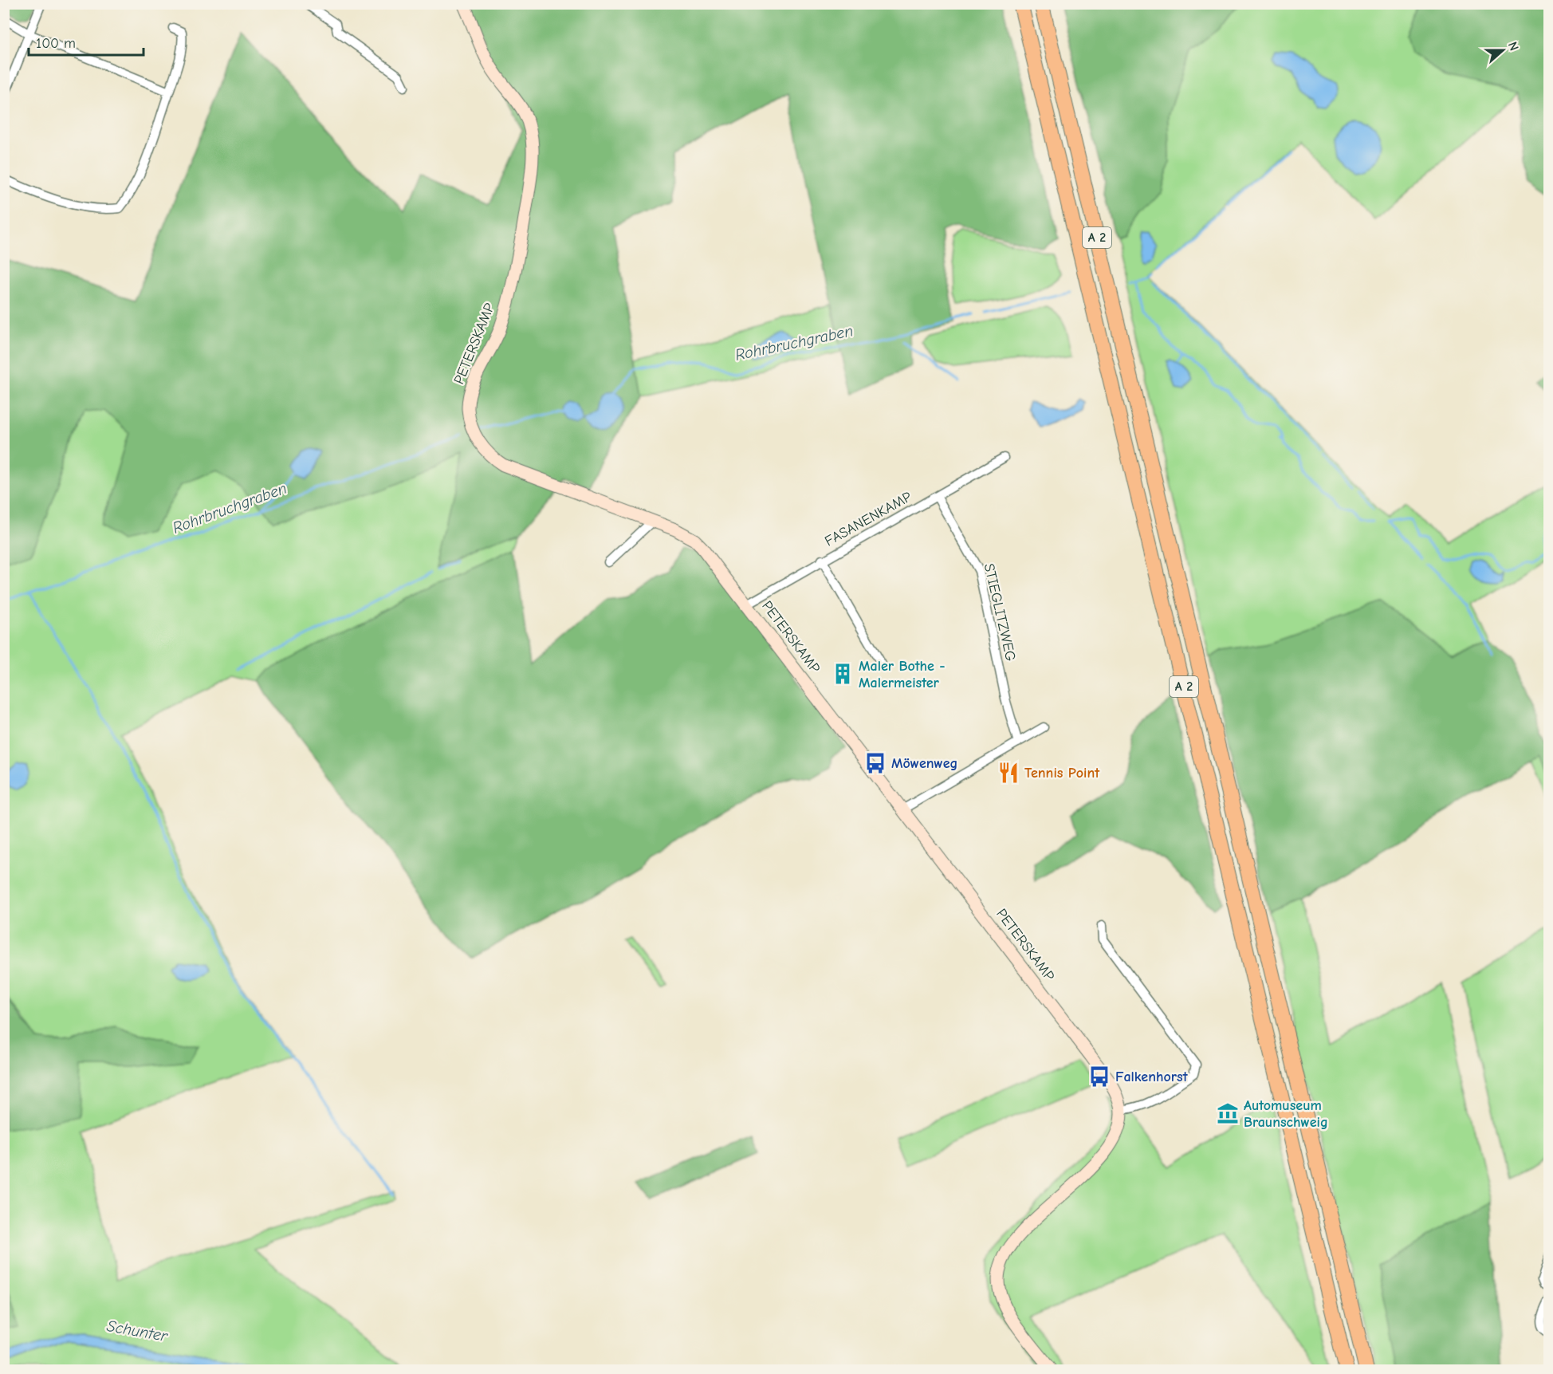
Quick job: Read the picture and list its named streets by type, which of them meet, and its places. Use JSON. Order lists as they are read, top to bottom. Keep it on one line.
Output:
{"streets":{"highway":["A 2"],"street":["PETERSKAMP","FASANENKAMP","STIEGLITZWEG"]},"crossings":[["PETERSKAMP","FASANENKAMP"],["FASANENKAMP","STIEGLITZWEG"]],"water":["Rohrbruchgraben","Schunter"],"places":{"building":["Maler Bothe - Malermeister"],"bus stop":["Möwenweg","Falkenhorst"],"restaurant":["Tennis Point"],"museum":["Automuseum Braunschweig"]},"scale_bar":"100 m","north":"right"}
